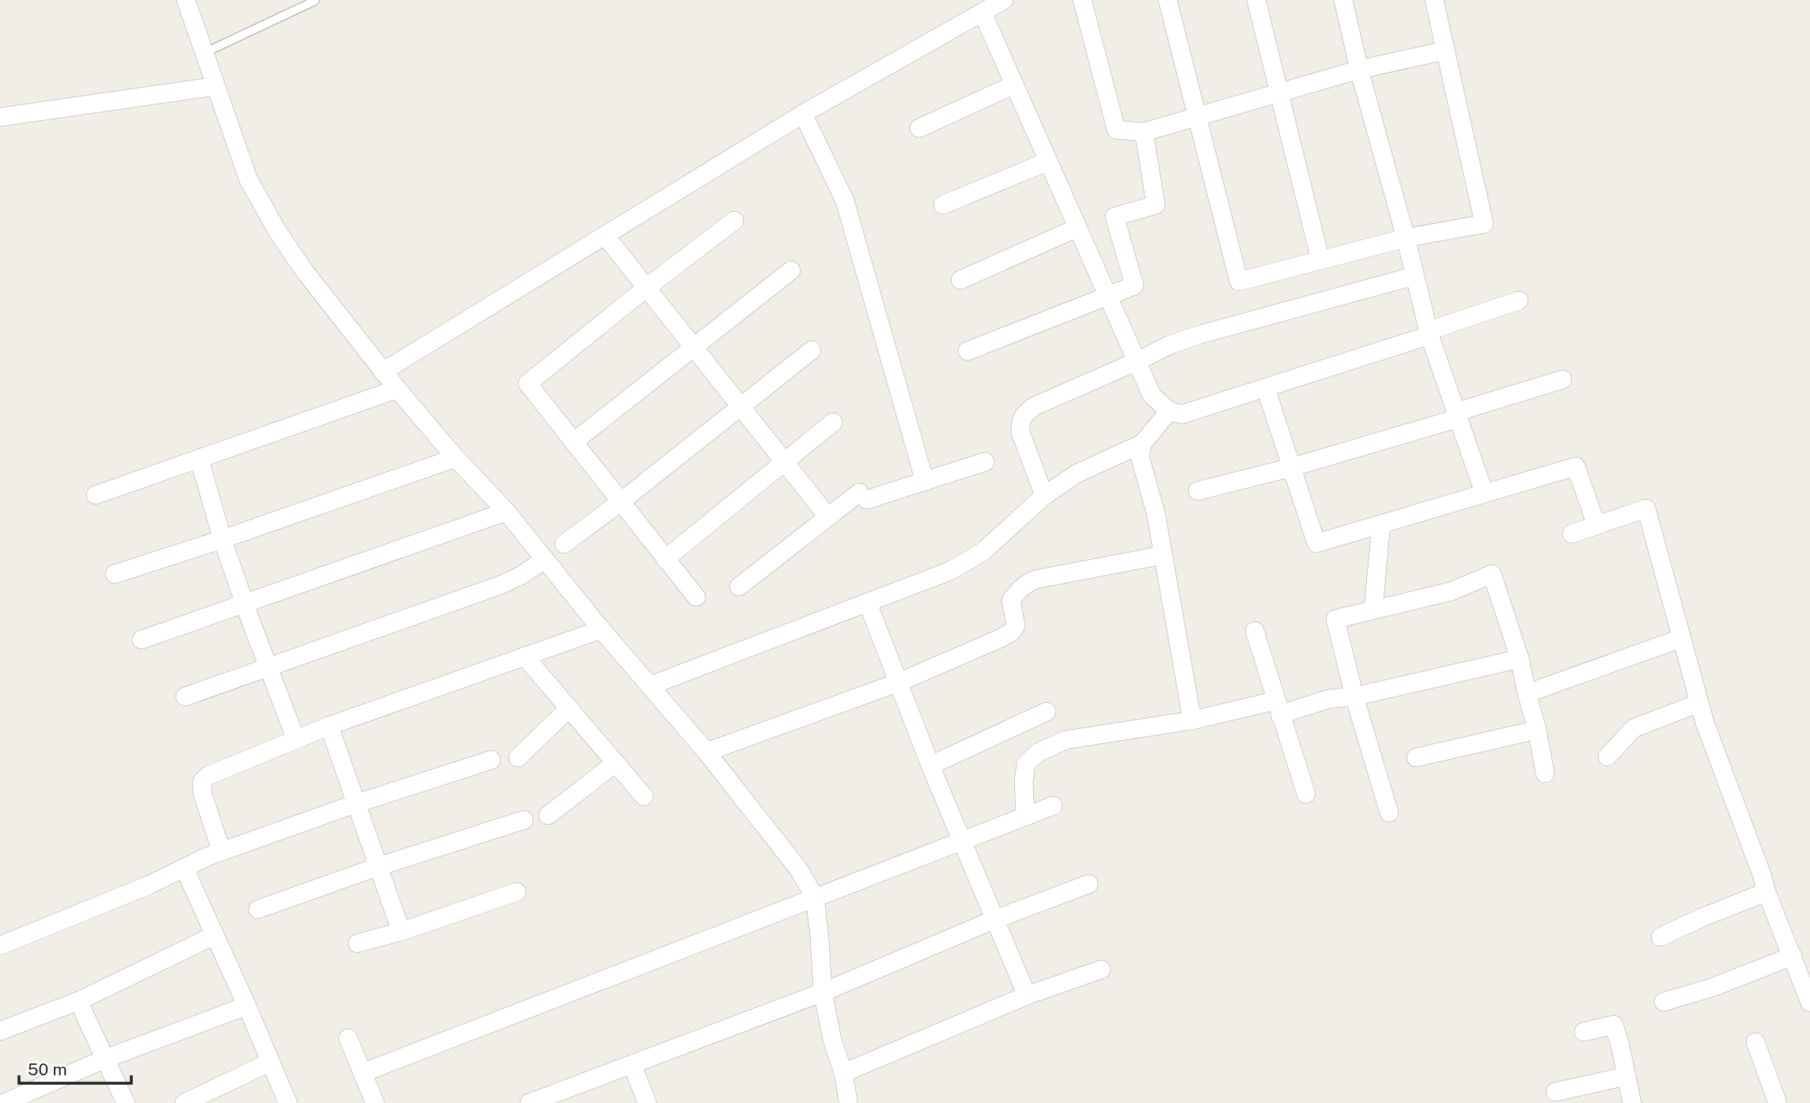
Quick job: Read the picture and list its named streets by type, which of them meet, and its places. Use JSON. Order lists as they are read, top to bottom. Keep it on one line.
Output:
{"scale_bar":"50 m"}
